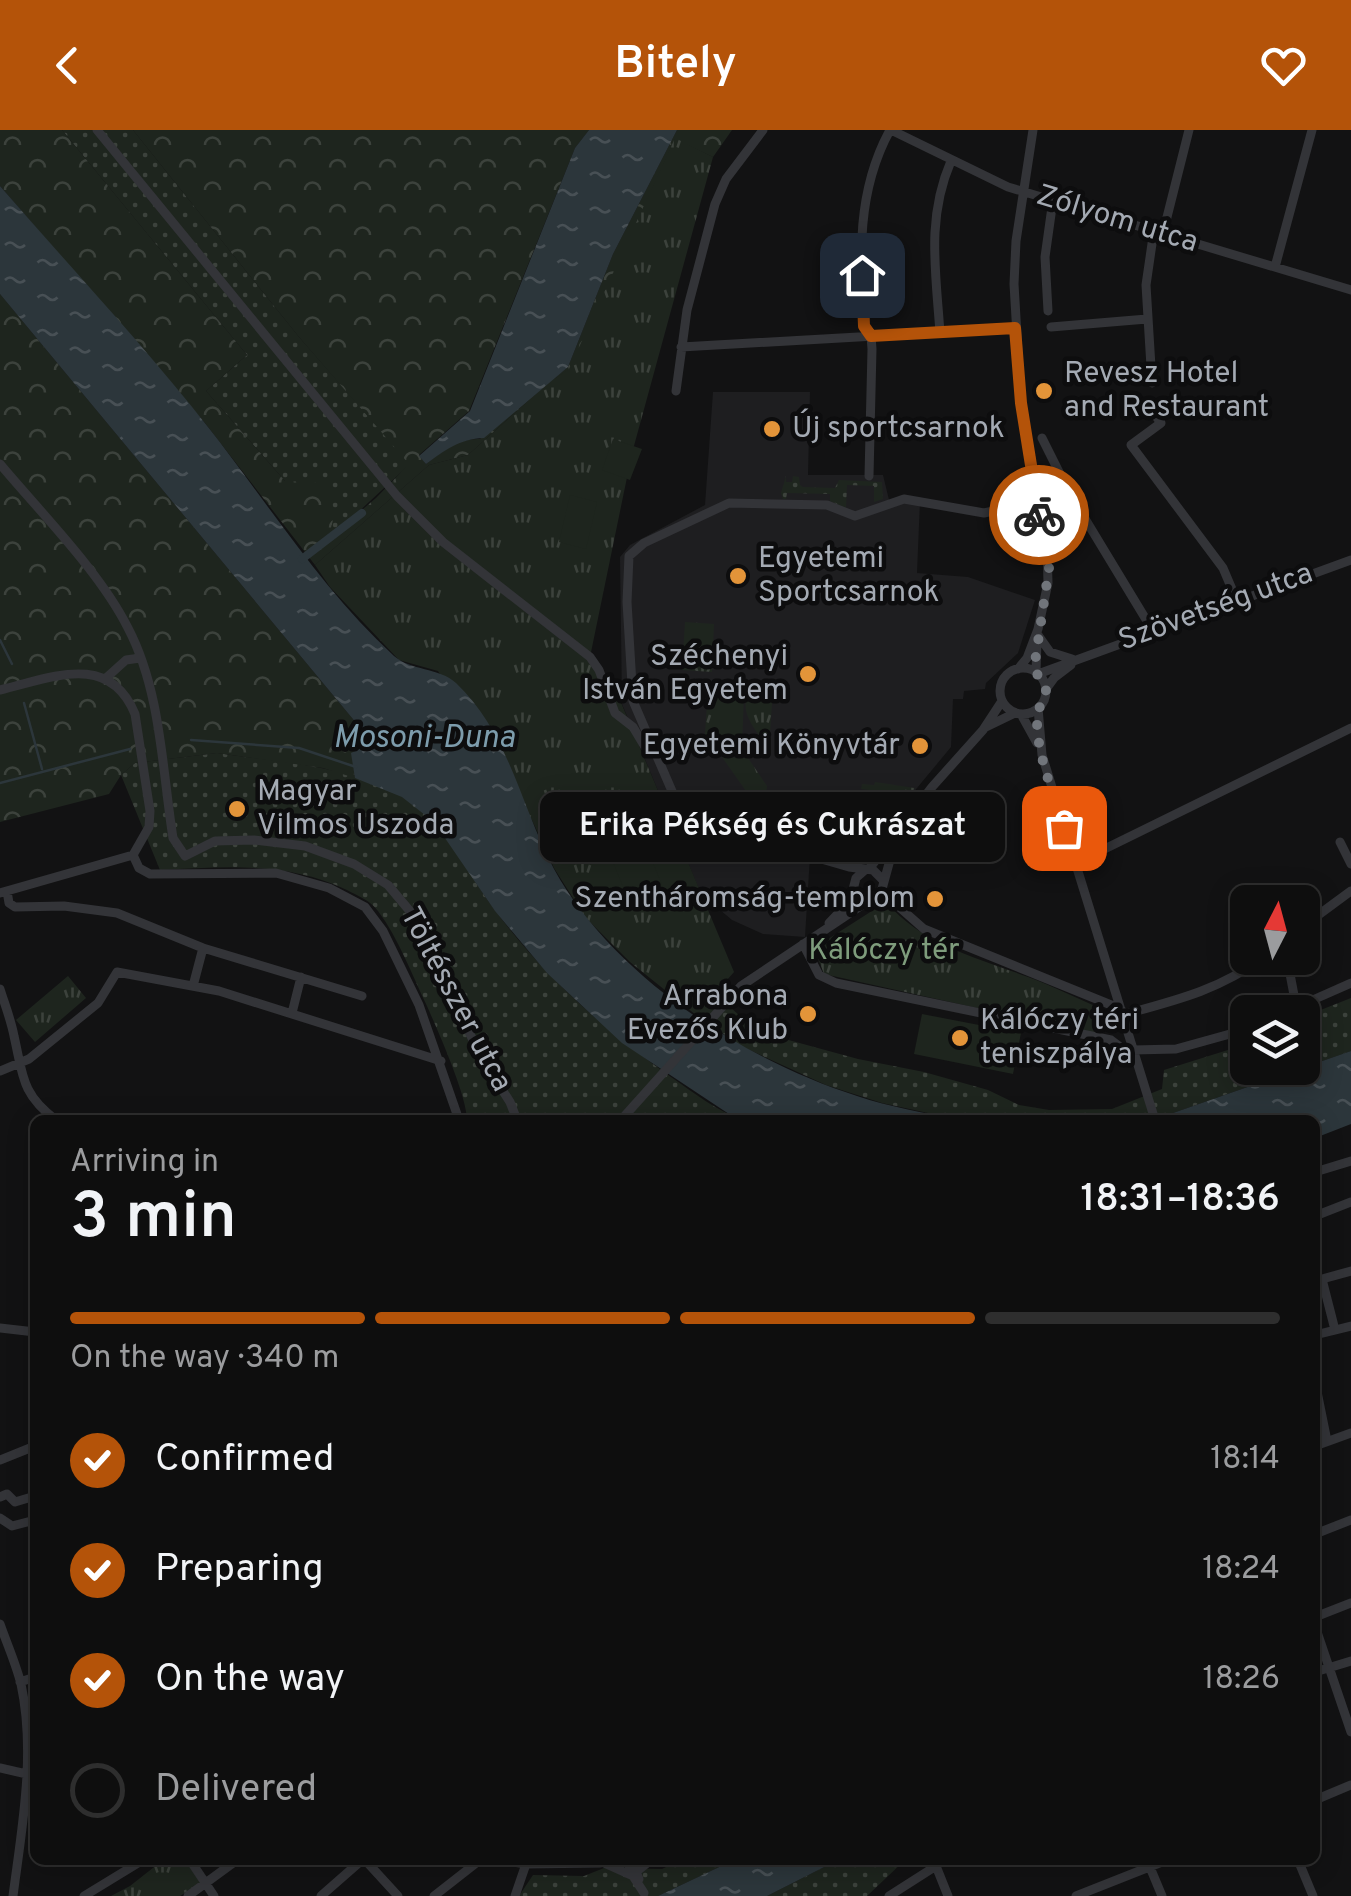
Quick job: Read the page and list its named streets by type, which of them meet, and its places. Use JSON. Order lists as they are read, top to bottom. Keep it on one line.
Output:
{"streets":{"street":["Zólyom utca","Szövetség utca","Töltésszer utca"]},"water":["Mosoni-Duna"],"parks":["Kálóczy tér"],"places":["Revesz Hotel and Restaurant","Új sportcsarnok","Egyetemi Sportcsarnok","Széchenyi István Egyetem","Egyetemi Könyvtár","Magyar Vilmos Uszoda","Erika Pékség és Cukrászat","Szentháromság-templom","Arrabona Evezős Klub","Kálóczy téri teniszpálya"],"north":"top","page":{"header":"Bitely","bubble":"Erika Pékség és Cukrászat","heading":["3 min","Arriving in","18:31–18:36"],"bar":"On the way · 340 m","list":[["Confirmed","18:14"],["Preparing","18:24"],["On the way","18:26"],"Delivered"]}}
